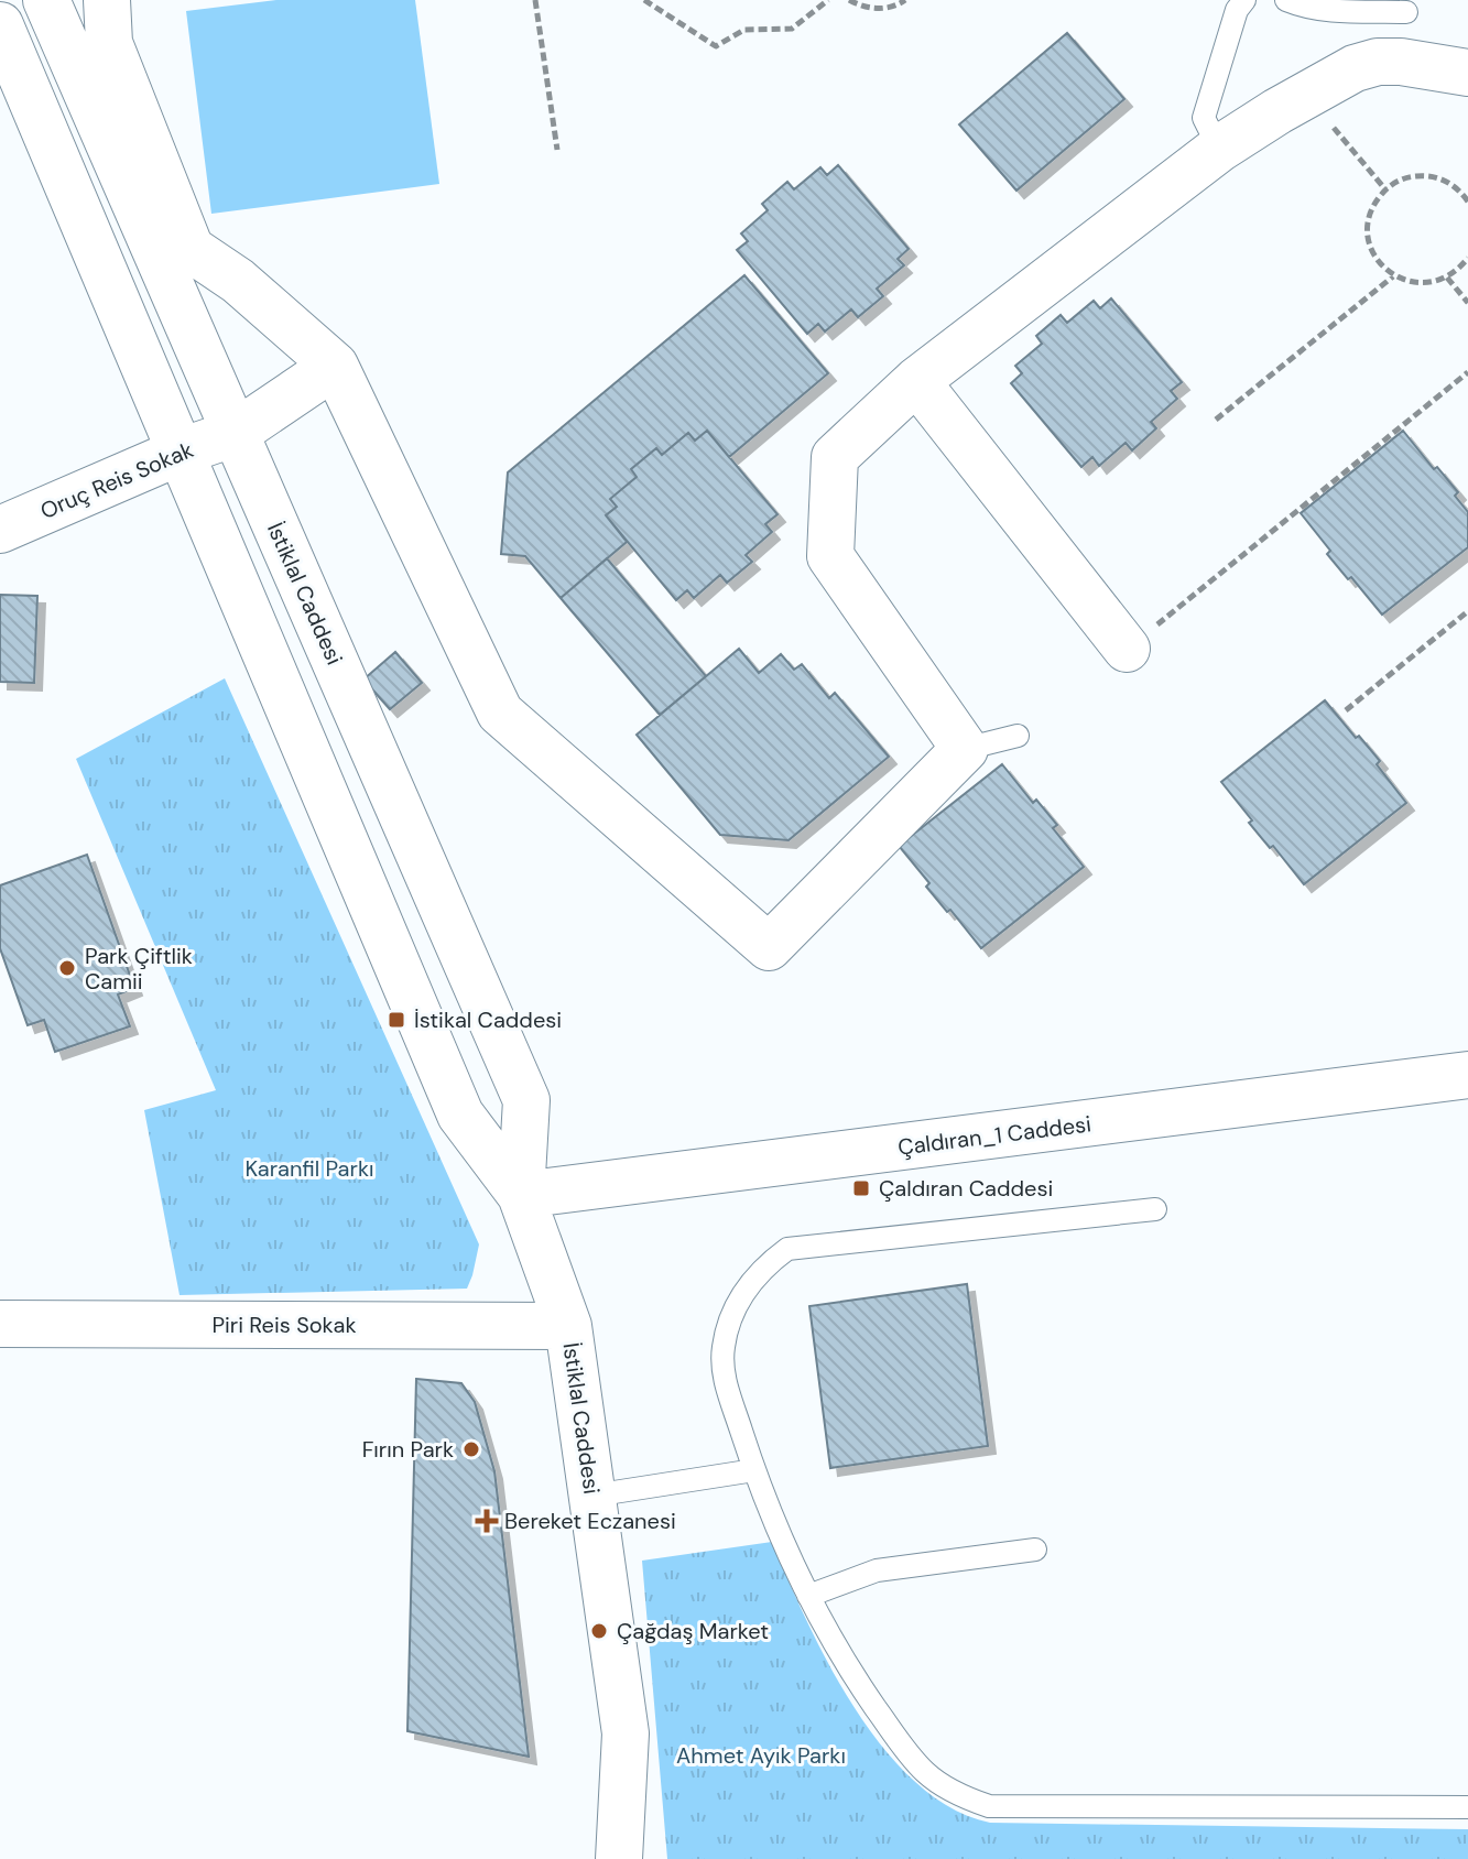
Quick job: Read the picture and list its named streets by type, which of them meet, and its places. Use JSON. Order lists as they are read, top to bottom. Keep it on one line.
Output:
{"streets":{"street":["Oruç Reis Sokak","İstiklal Caddesi","Çaldıran_1 Caddesi","Piri Reis Sokak"]},"crossings":[["Oruç Reis Sokak","İstiklal Caddesi"],["İstiklal Caddesi","Çaldıran_1 Caddesi"],["İstiklal Caddesi","Piri Reis Sokak"]],"parks":["Karanfil Parkı","Ahmet Ayık Parkı"],"places":{"other":["Park Çiftlik Camii","Fırın Park","Çağdaş Market"],"transit":["İstikal Caddesi","Çaldıran Caddesi"],"health":["Bereket Eczanesi"]}}
